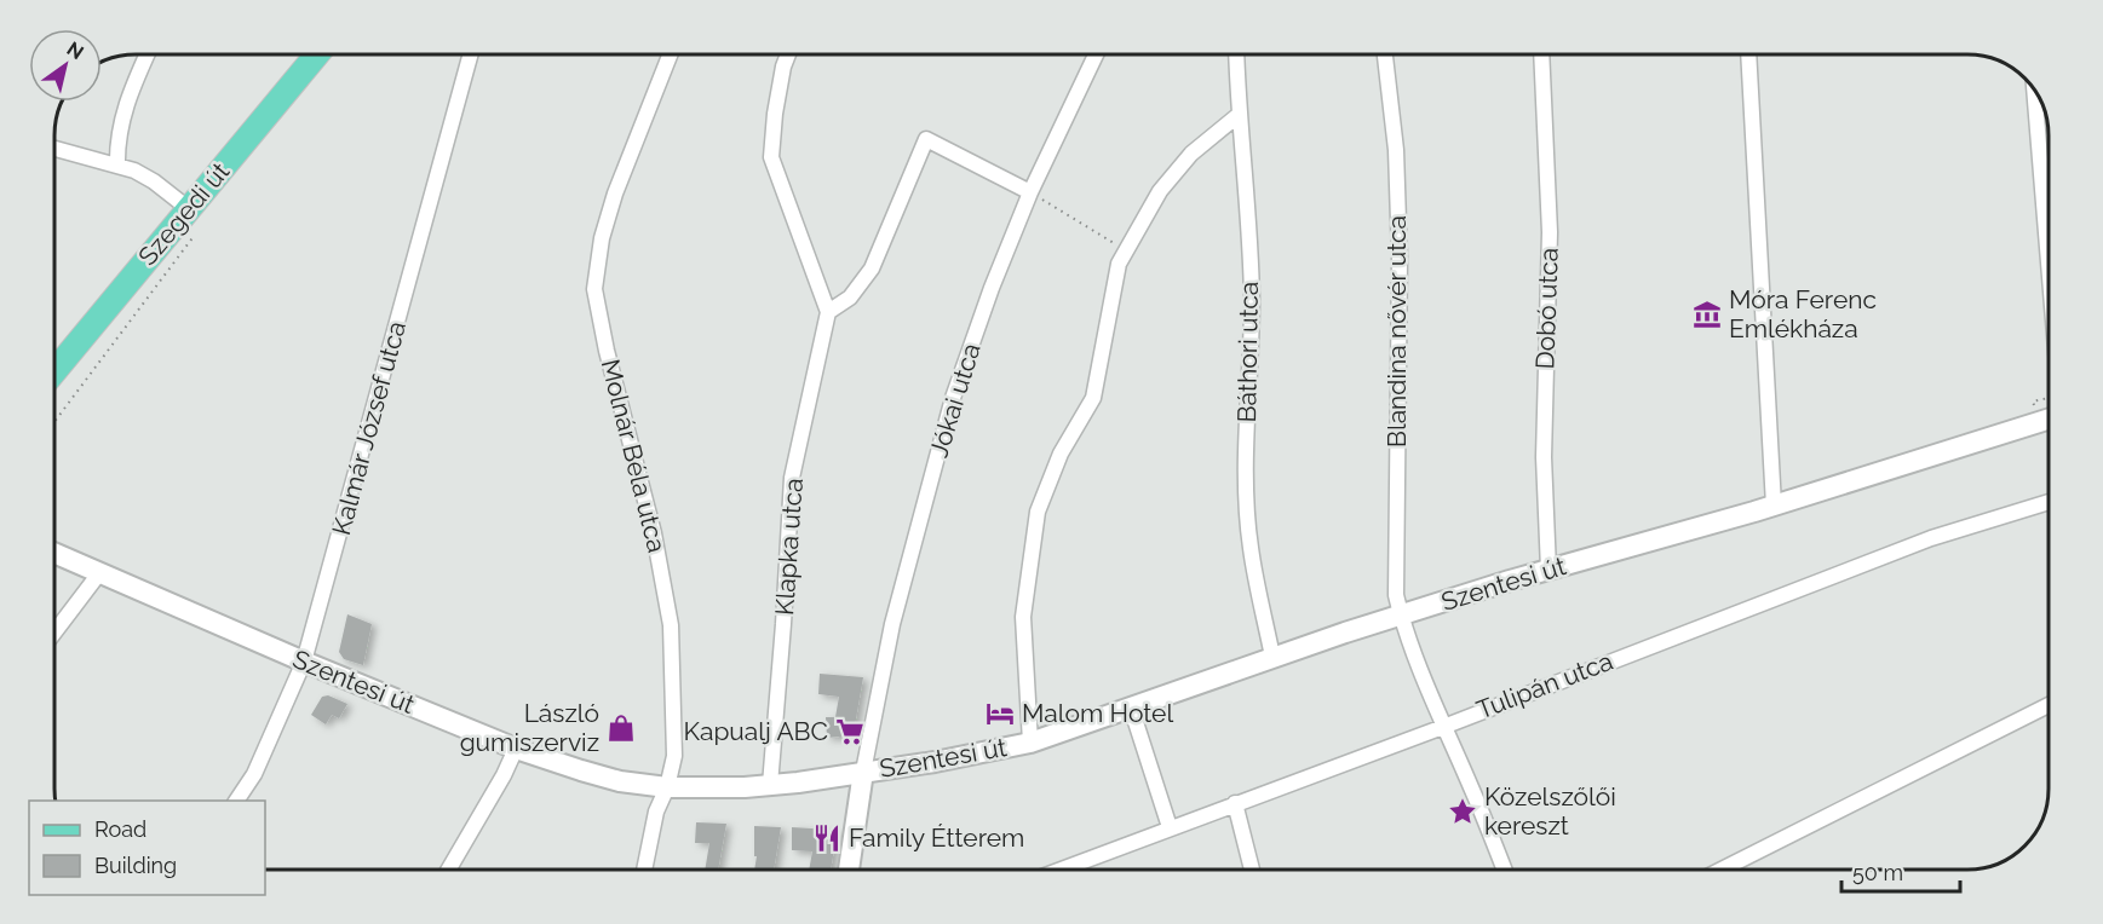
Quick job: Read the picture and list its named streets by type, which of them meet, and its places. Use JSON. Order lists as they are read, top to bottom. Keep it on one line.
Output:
{"streets":{"main road":["Szegedi út"],"street":["Dobó utca","Blandina nővér utca","Báthori utca","Jókai utca","Kalmár József utca","Molnár Béla utca","Klapka utca","Szentesi út","Tulipán utca"]},"crossings":[["Dobó utca","Szentesi út"],["Blandina nővér utca","Szentesi út"],["Blandina nővér utca","Tulipán utca"],["Báthori utca","Szentesi út"],["Jókai utca","Szentesi út"],["Kalmár József utca","Szentesi út"],["Molnár Béla utca","Szentesi út"],["Klapka utca","Szentesi út"]],"places":{"museum":["Móra Ferenc Emlékháza"],"hotel":["Malom Hotel"],"shop":["László gumiszerviz"],"supermarket":["Kapualj ABC"],"place":["Közelszőlői kereszt"],"restaurant":["Family Étterem"]},"legend":["Road","Building"],"scale_bar":"50 m","north":"top right"}
